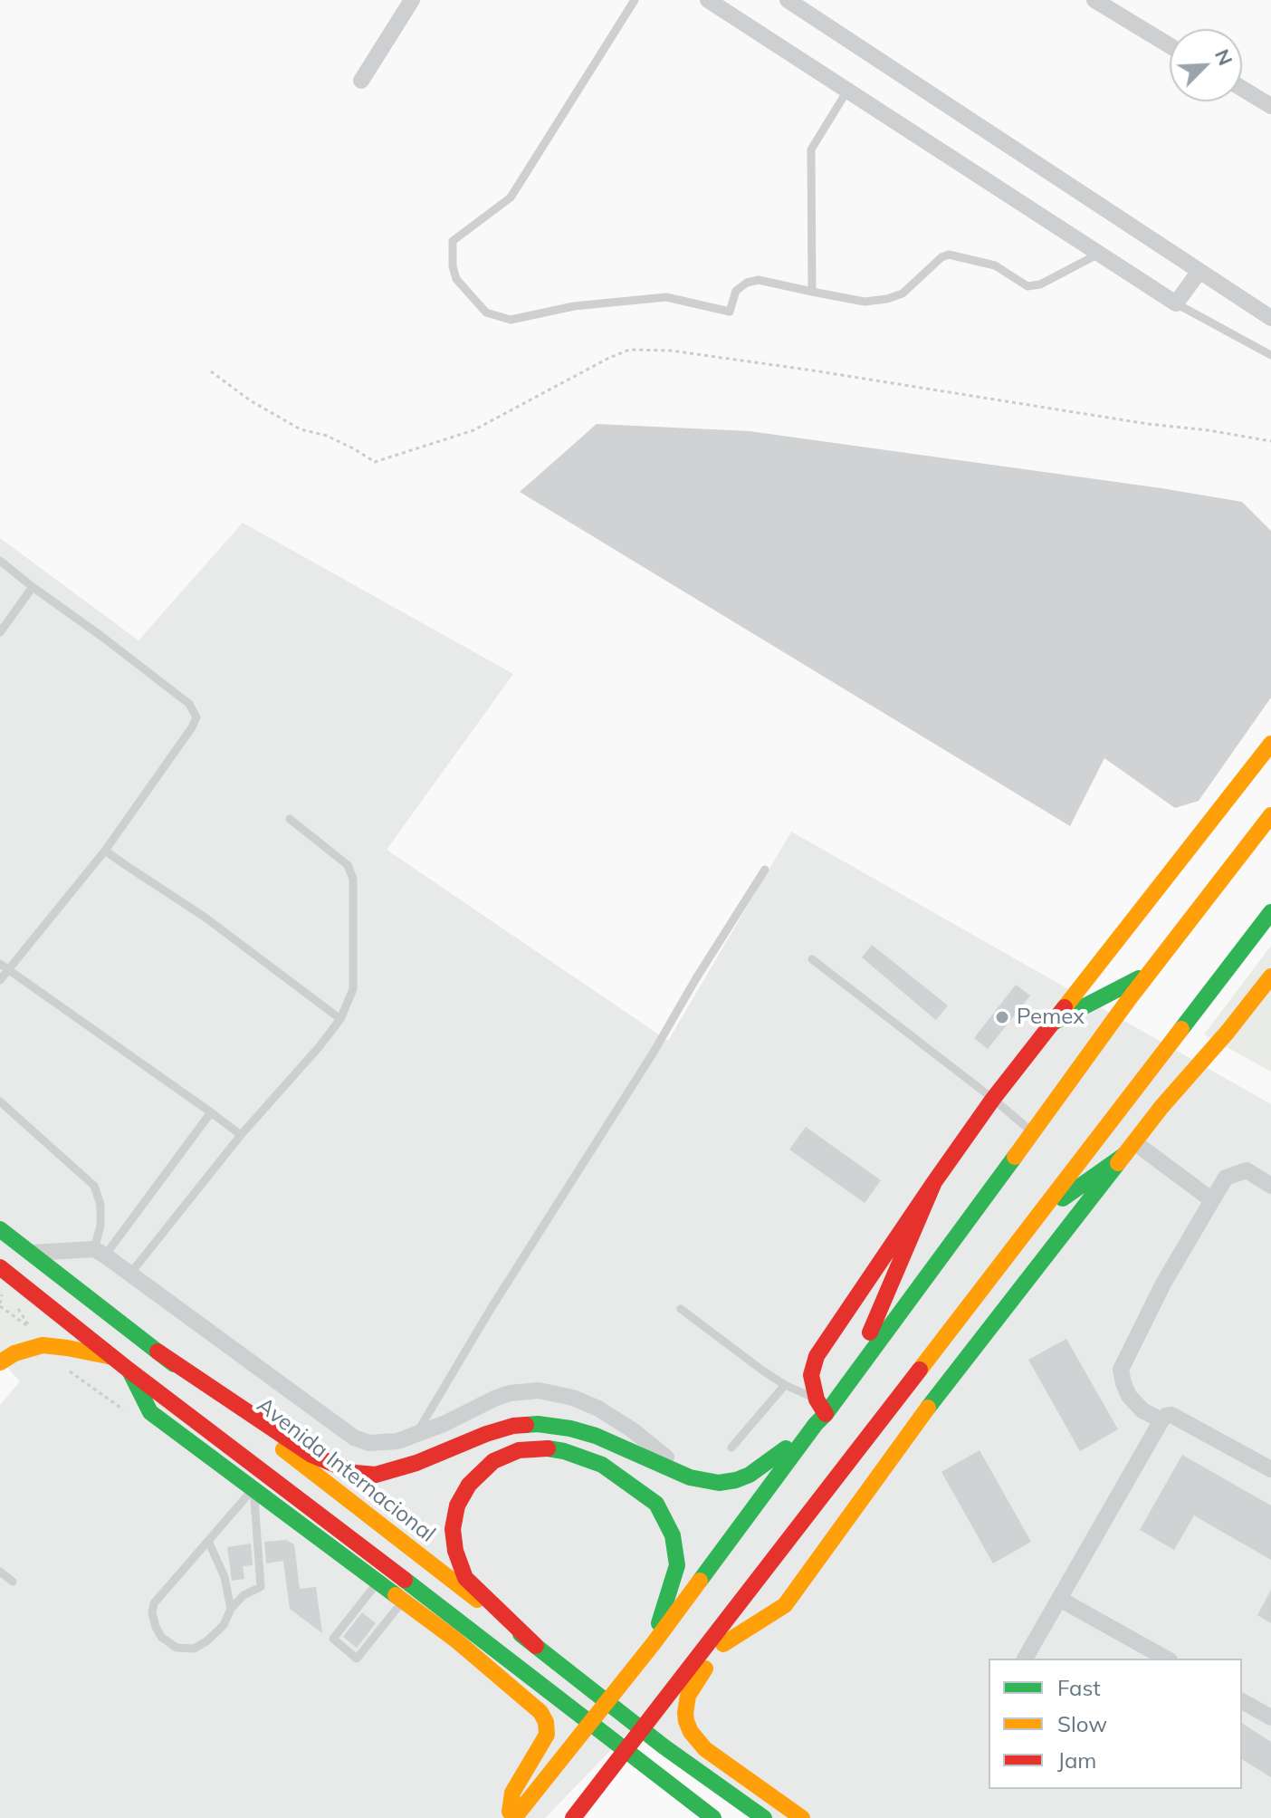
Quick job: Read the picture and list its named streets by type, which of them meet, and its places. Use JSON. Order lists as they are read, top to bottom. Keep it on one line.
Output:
{"streets":{"main road":["Avenida Internacional"]},"places":["Pemex"],"legend":["Fast","Slow","Jam"],"north":"top right"}
